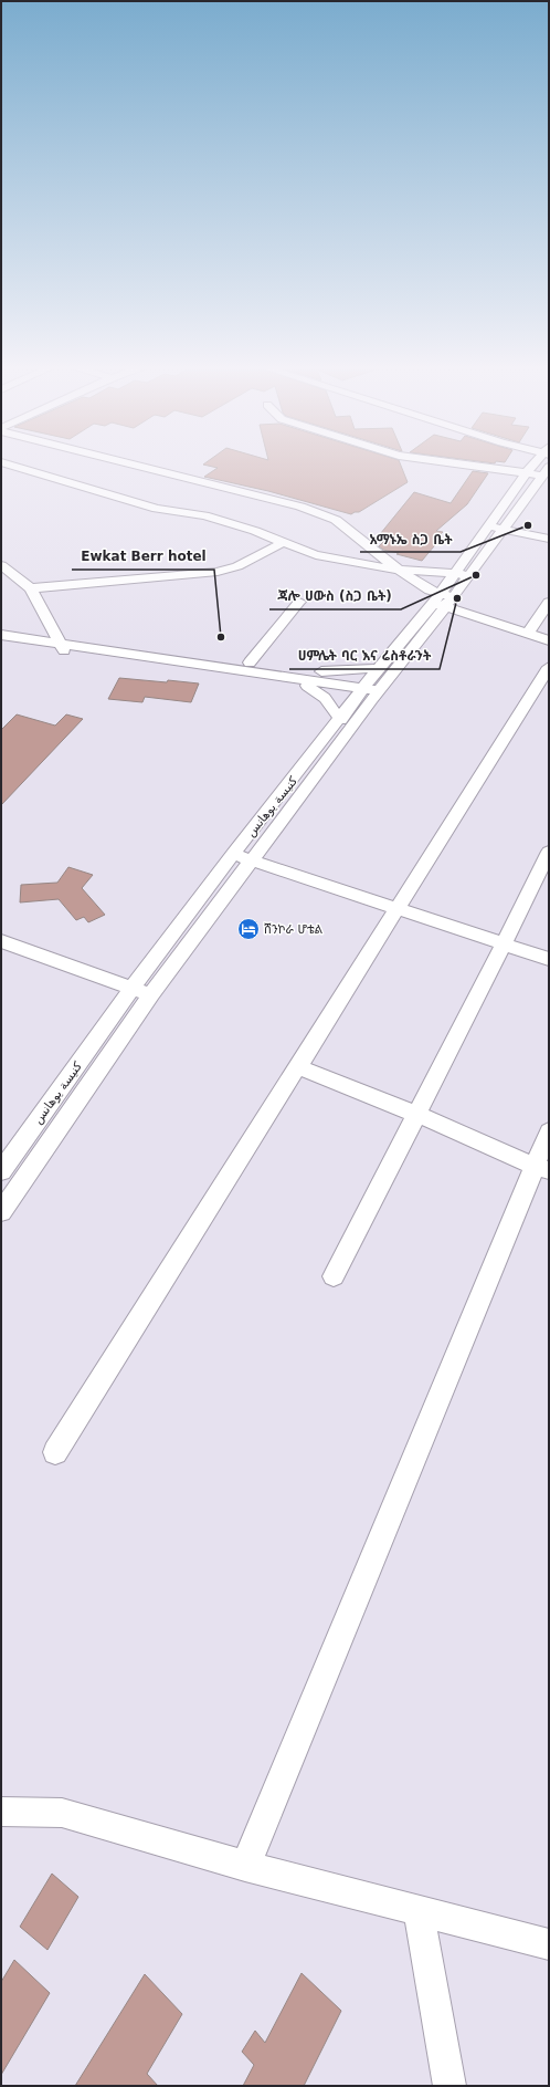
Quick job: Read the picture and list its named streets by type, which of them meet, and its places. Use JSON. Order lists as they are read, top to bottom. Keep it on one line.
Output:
{"streets":{"street":["كنيسة يوهانس"]},"places":{"other":["አማኑኤ ስጋ ቤት","ጃሎ ሀውስ (ስጋ ቤት)","ሀምሌት ባር እና ሬስቶራንት","Ewkat Berr hotel"],"hotel":["ሸንኮራ ሆቴል"]}}
